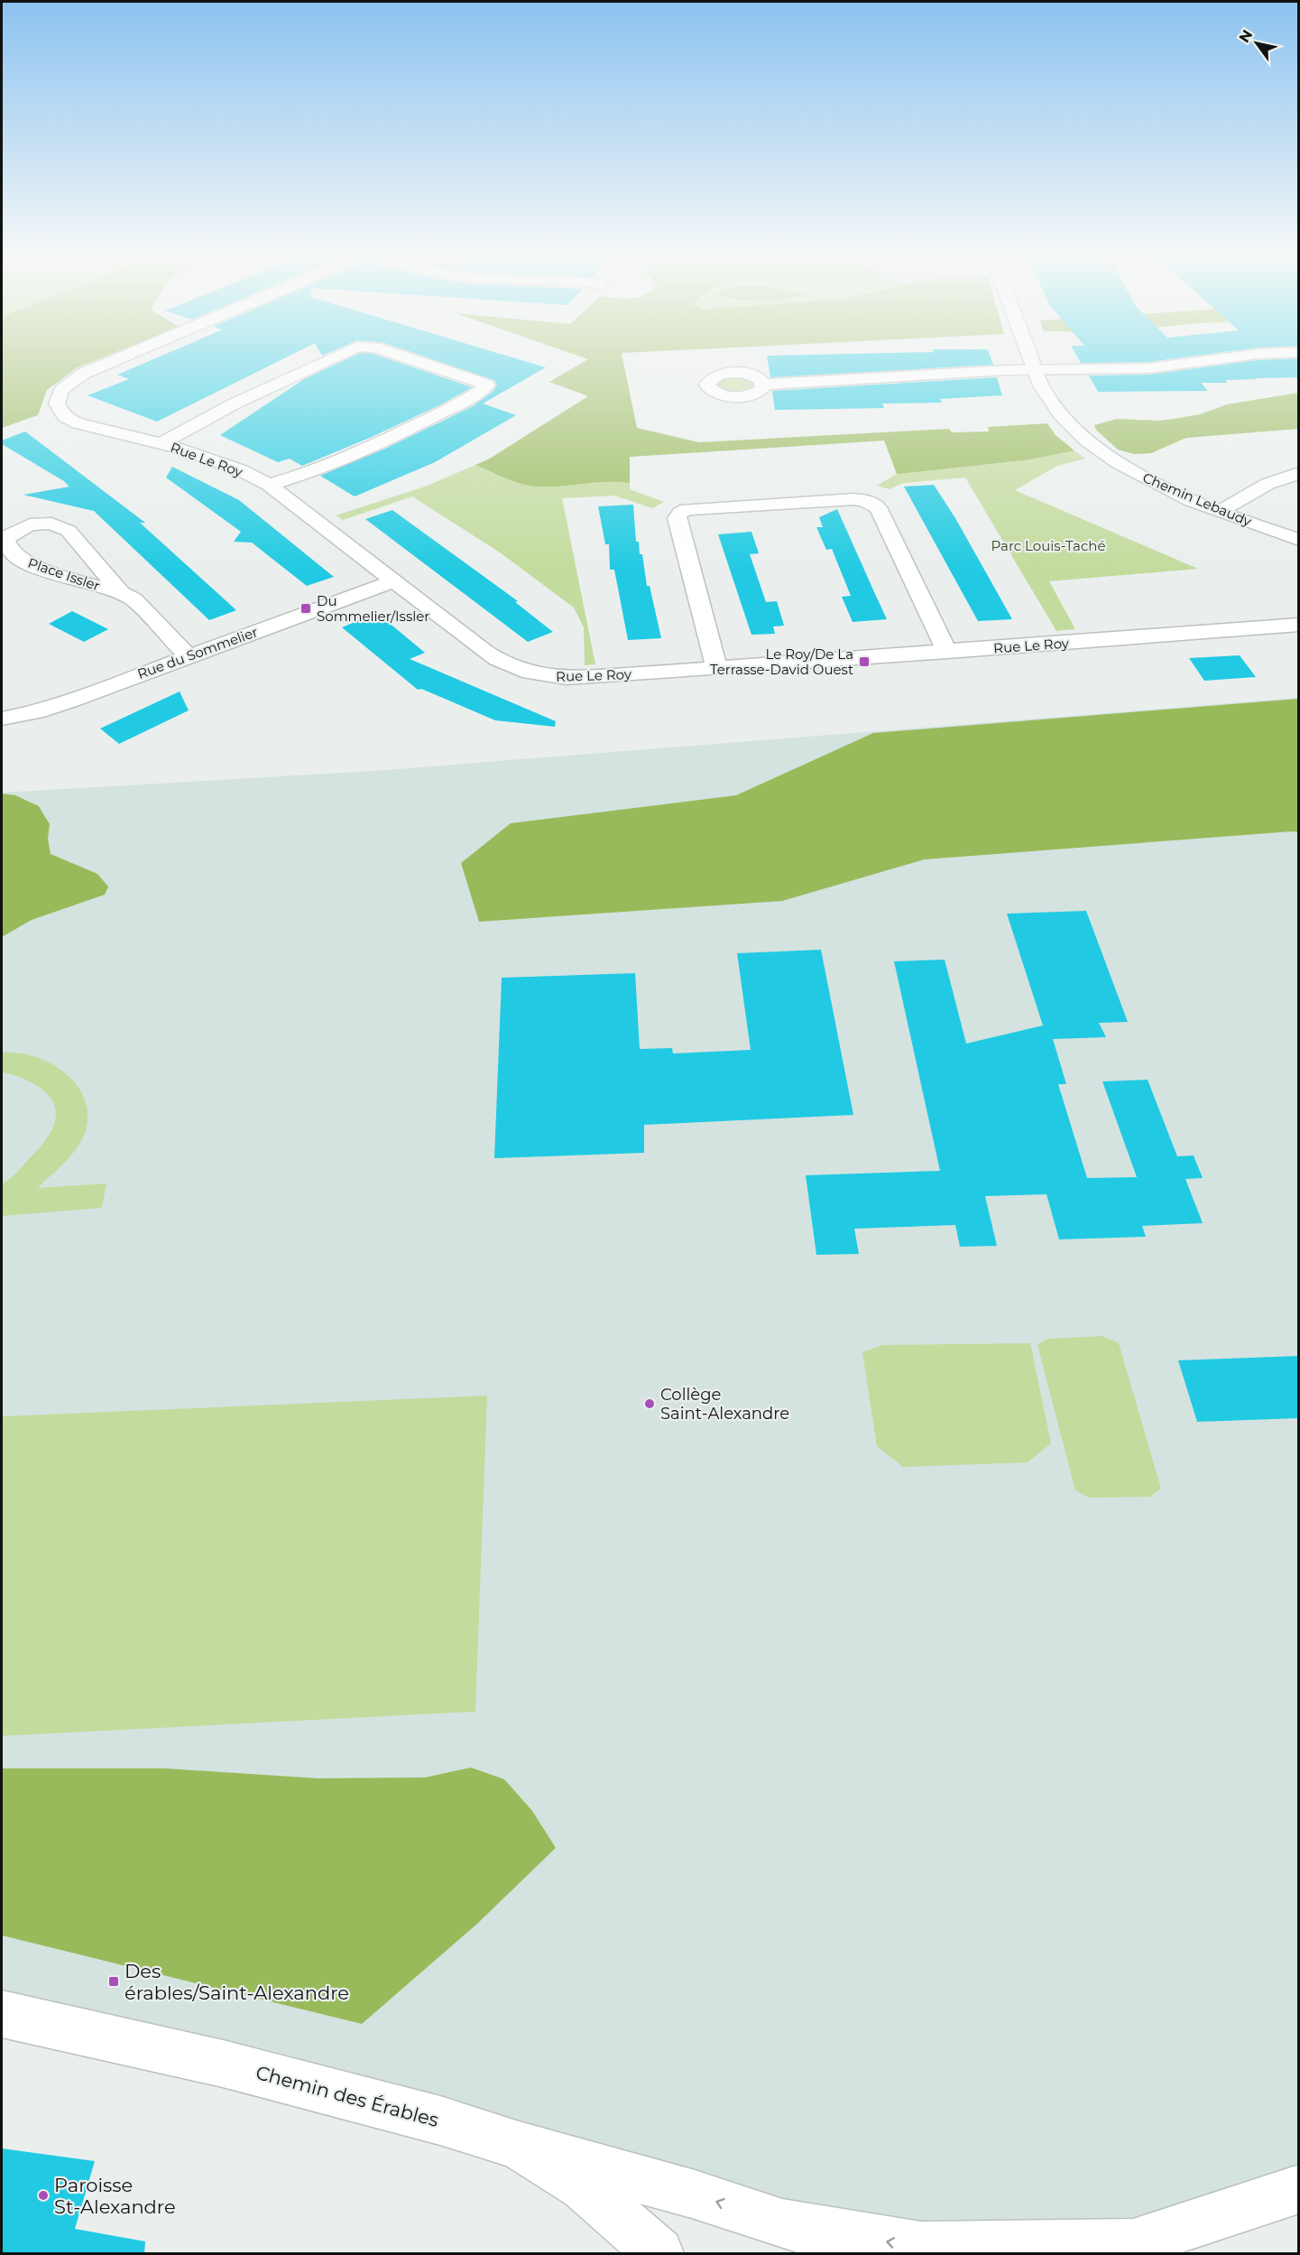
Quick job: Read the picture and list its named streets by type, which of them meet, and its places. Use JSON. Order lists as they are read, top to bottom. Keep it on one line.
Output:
{"streets":{"street":["Rue Le Roy","Chemin Lebaudy","Place Issler","Rue du Sommelier","Chemin des Érables"]},"crossings":[["Rue Le Roy","Rue du Sommelier"],["Place Issler","Rue du Sommelier"]],"parks":["Parc Louis-Taché"],"places":{"transit":["Du Sommelier/Issler","Le Roy/De La Terrasse-David Ouest","Des érables/Saint-Alexandre"],"other":["Collège Saint-Alexandre","Paroisse St-Alexandre"]},"north":"top left"}
